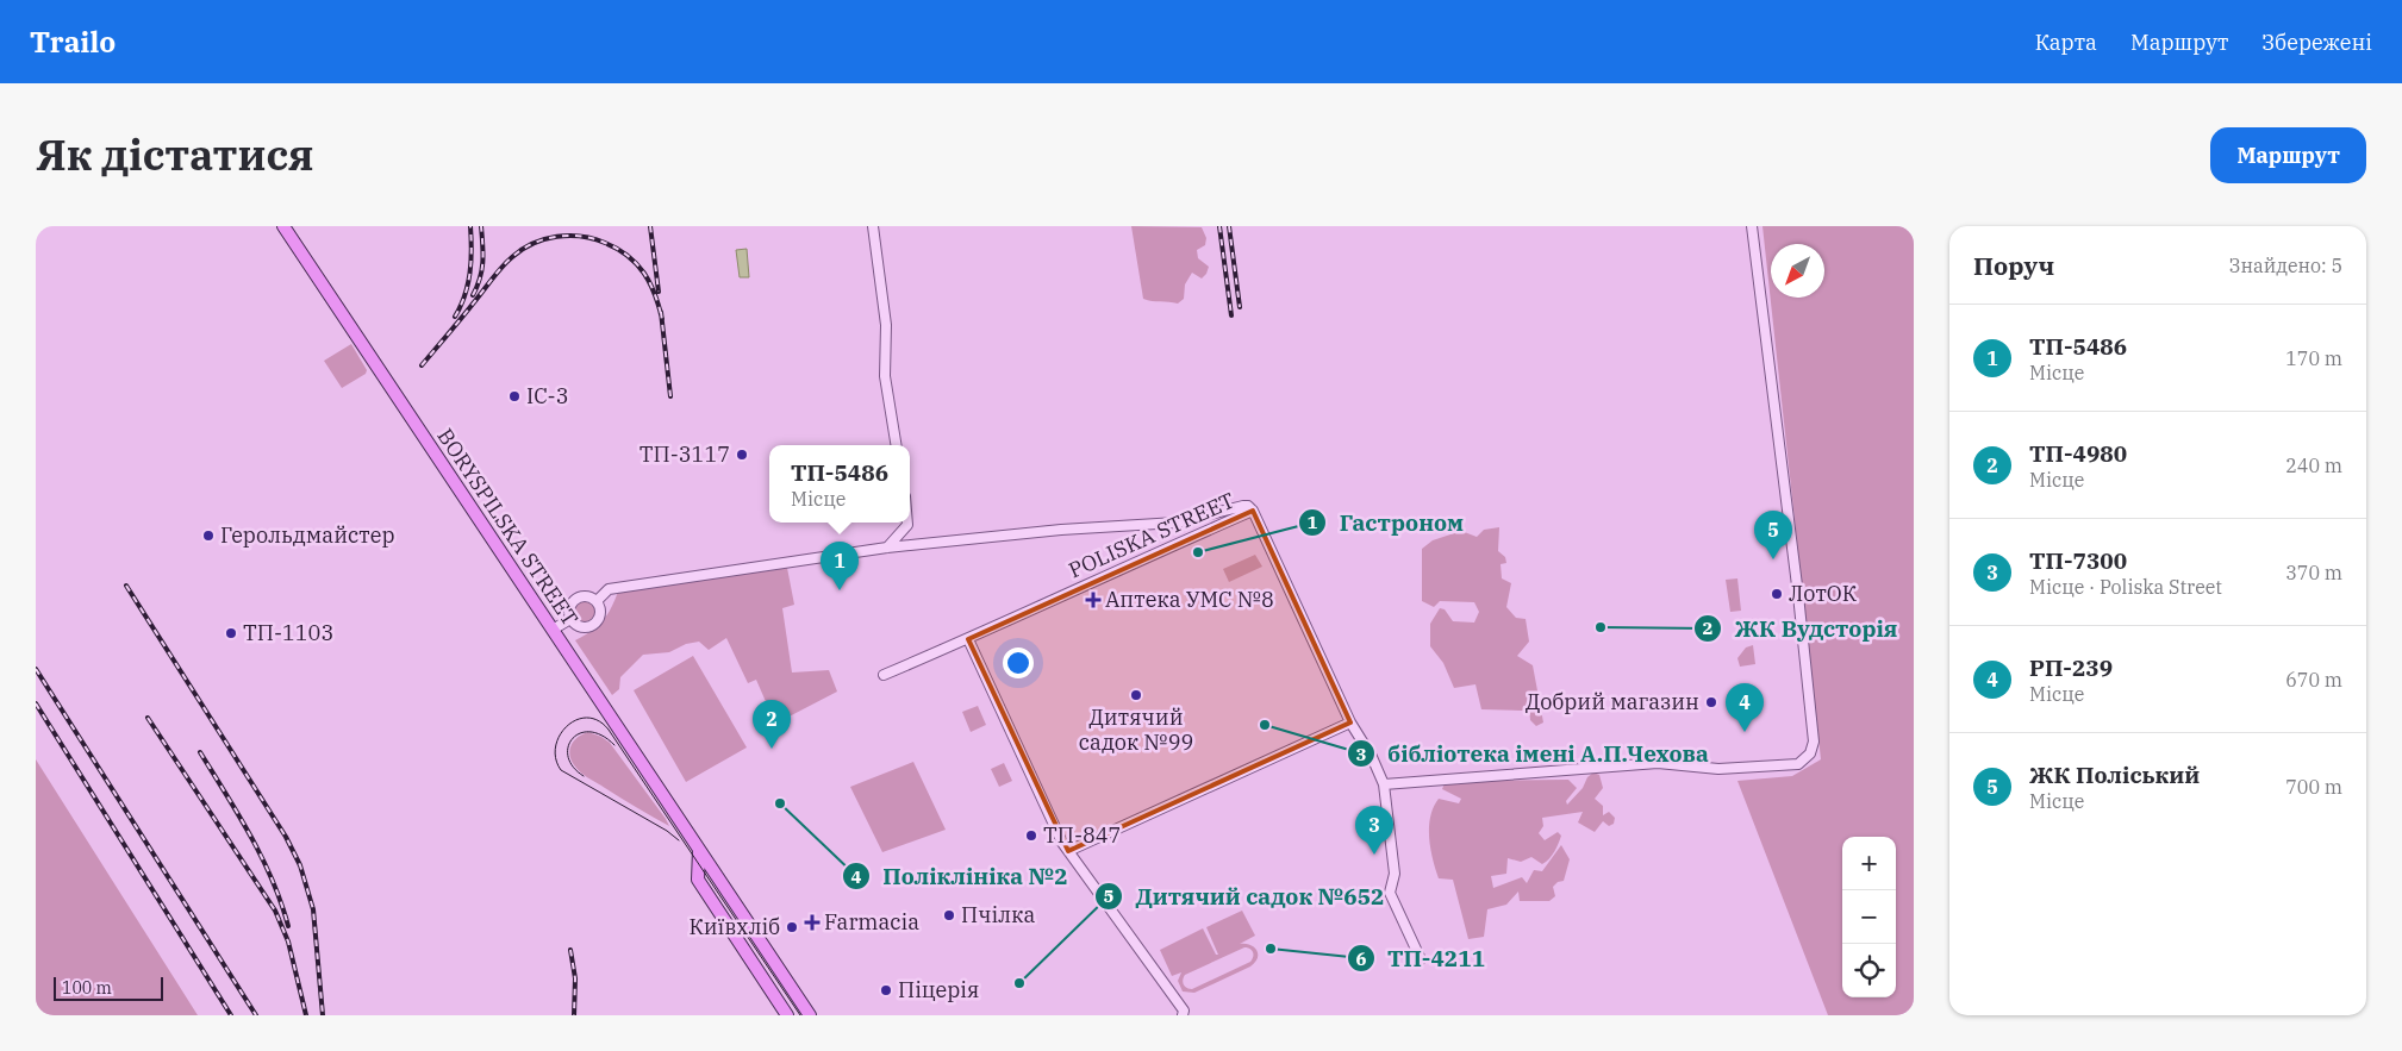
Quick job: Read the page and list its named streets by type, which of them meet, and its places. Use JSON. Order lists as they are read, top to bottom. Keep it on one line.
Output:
{"streets":{"main road":["BORYSPILSKA STREET"],"street":["POLISKA STREET"]},"places":{"other":["ІС-3","ТП-3117","Герольдмайстер","Гастроном","ЛотОК","ЖК Вудсторія","ТП-1103","Дитячий садок №99","Добрий магазин","бібліотека імені А.П.Чехова","Поліклініка №2","ТП-847","Пчілка","Київхліб","ТП-4211","Дитячий садок №652","Піцерія"],"health":["Аптека УМС №8","Farmacia"]},"scale_bar":"100 m","north":"bottom left","page":{"header":"Trailo","nav":["Карта","Маршрут","Збережені"],"title":"Як дістатися","buttons":"Маршрут","heading":["Поруч","Знайдено: 5"],"list":[{"mark":"1","name":"ТП-5486","note":"Місце","value":"170 m"},{"mark":"2","name":"ТП-4980","note":"Місце","value":"240 m"},{"mark":"3","name":"ТП-7300","note":"Місце · Poliska Street","value":"370 m"},{"mark":"4","name":"РП-239","note":"Місце","value":"670 m"},{"mark":"5","name":"ЖК Поліський","note":"Місце","value":"700 m"}],"popup":["ТП-5486","Місце"],"pins":["5","1","4","2","3"],"map_buttons":["+","−"],"scale":"100 m"}}
